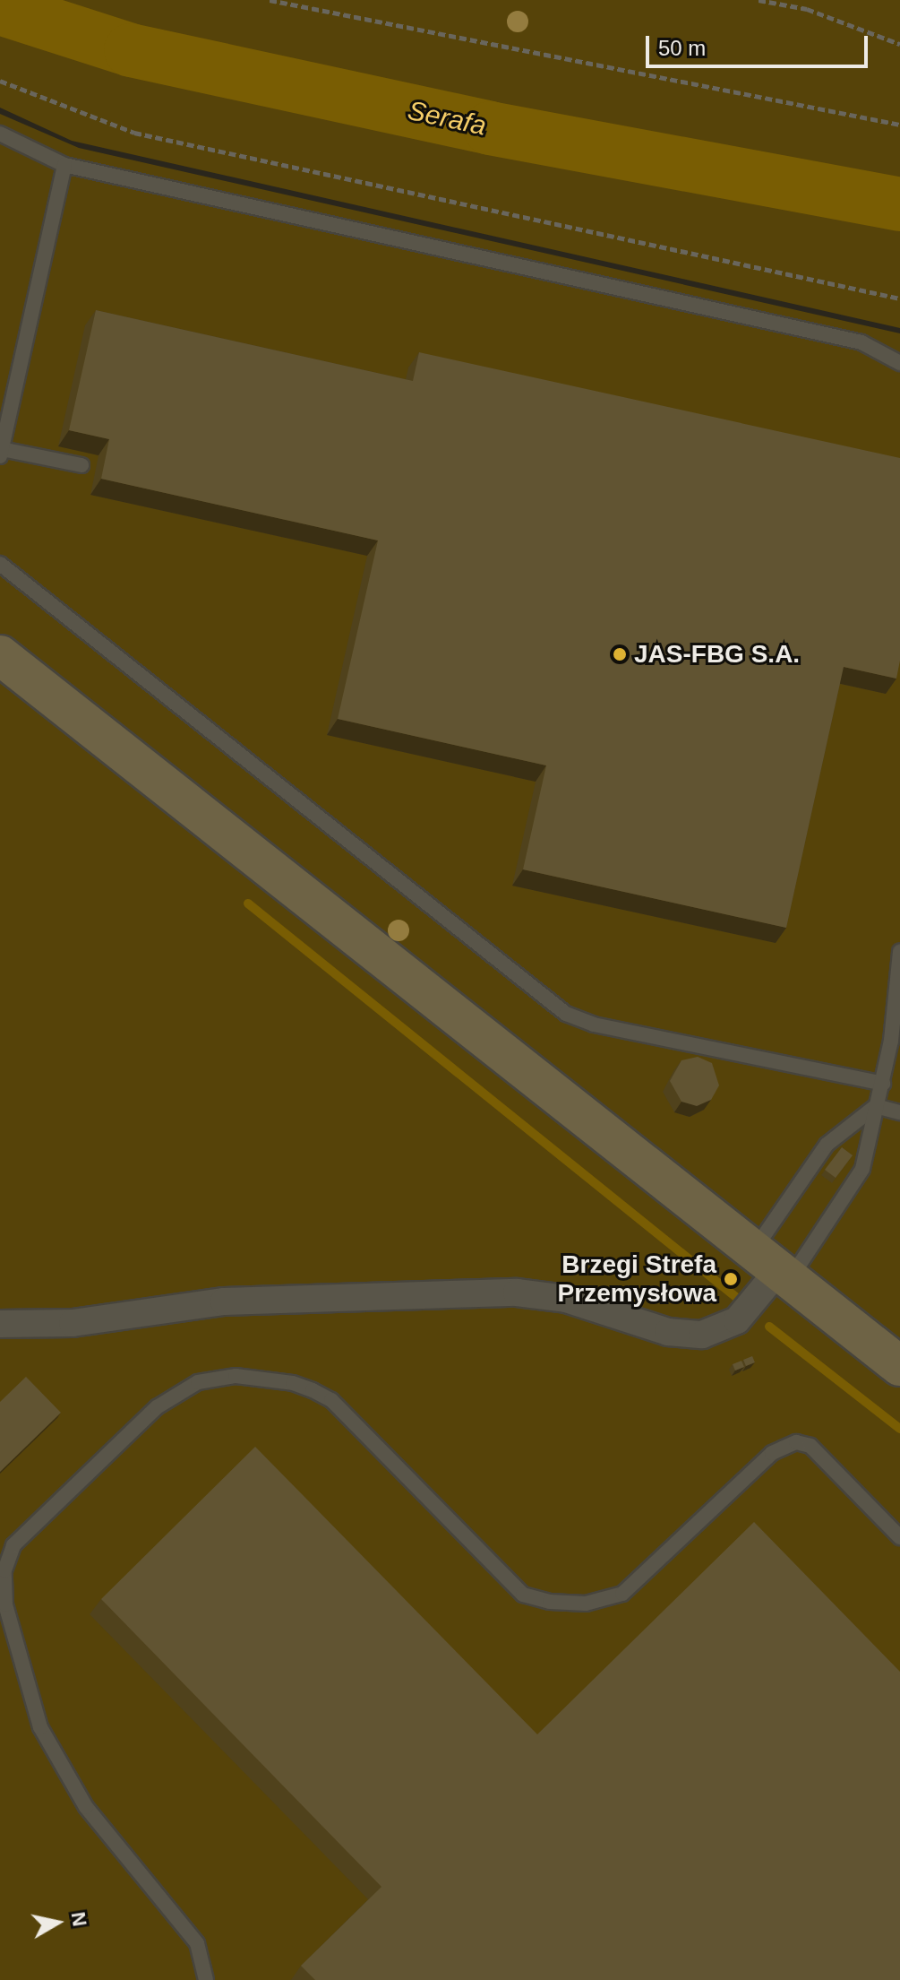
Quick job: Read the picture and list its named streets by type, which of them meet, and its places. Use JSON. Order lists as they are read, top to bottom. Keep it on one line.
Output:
{"water":["Serafa"],"places":["JAS-FBG S.A.","Brzegi Strefa Przemysłowa"],"scale_bar":"50 m","north":"right"}
